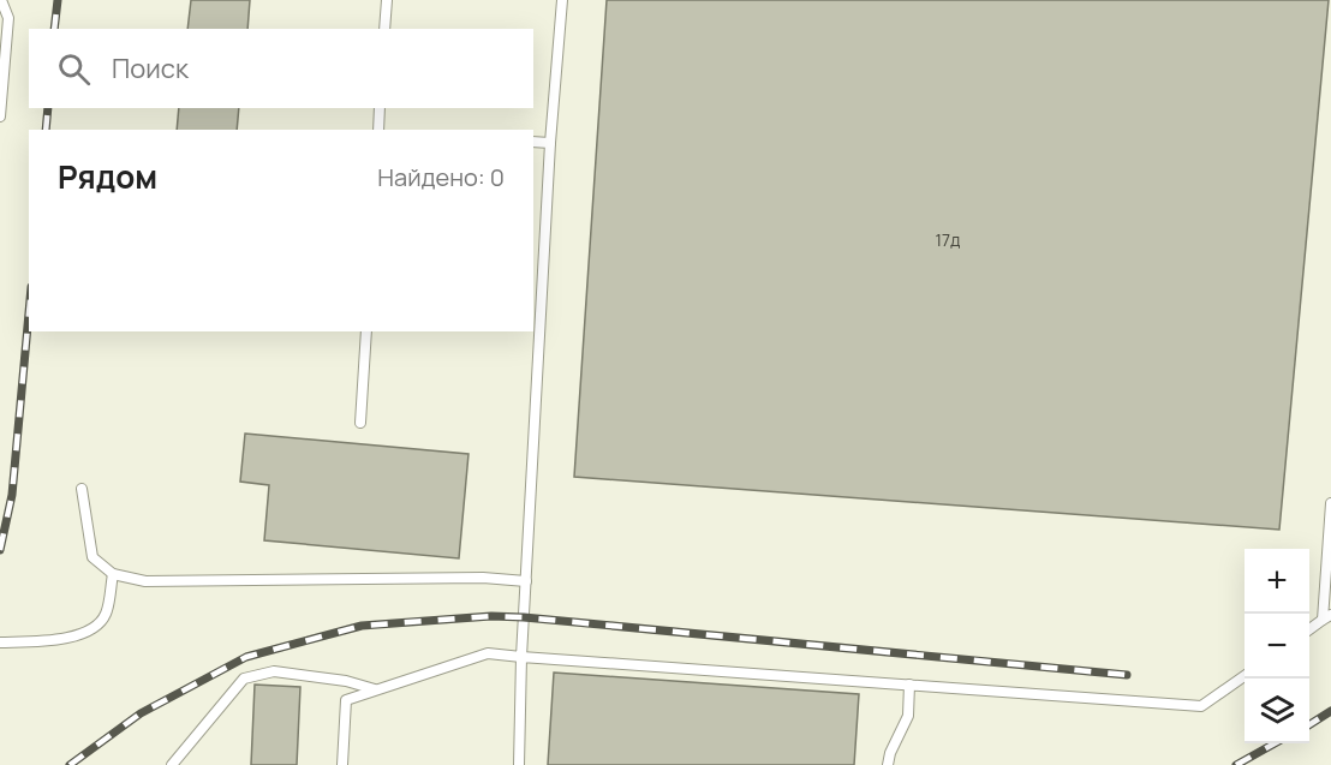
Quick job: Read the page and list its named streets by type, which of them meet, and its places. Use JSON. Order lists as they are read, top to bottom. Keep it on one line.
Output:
{"house_numbers":["17д"],"page":{"search":"Поиск","heading":["Рядом","Найдено: 0"],"map_buttons":["+","−"]}}
